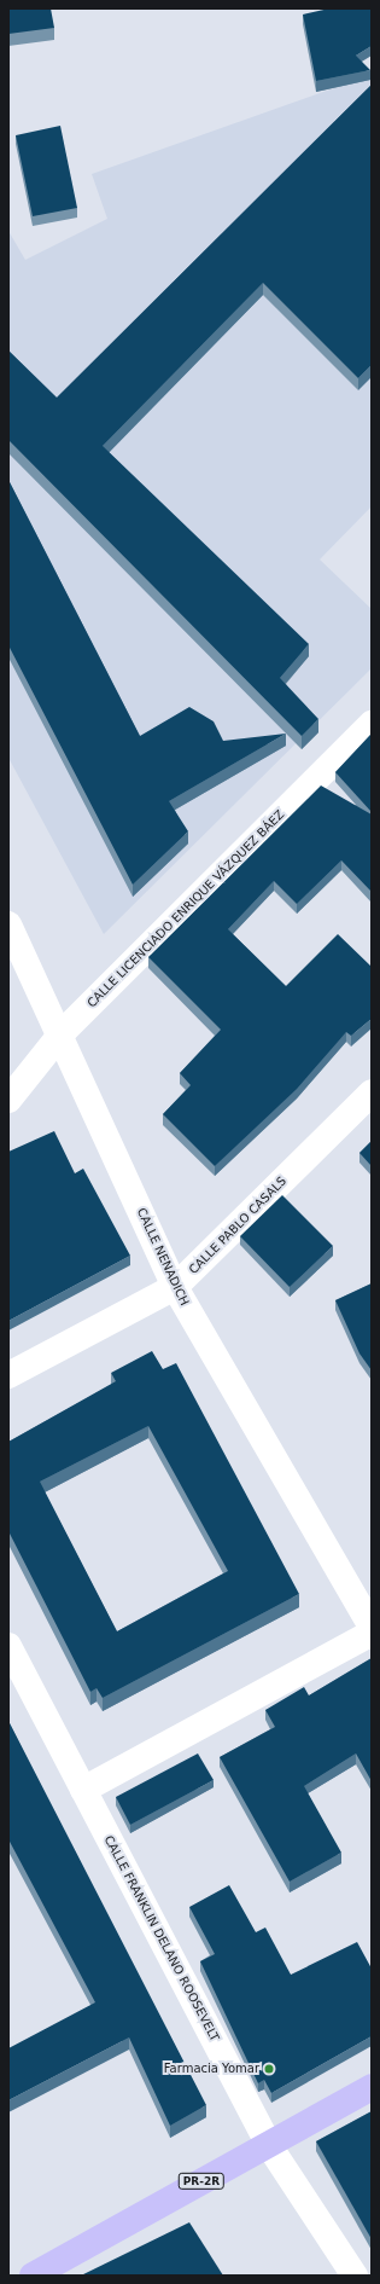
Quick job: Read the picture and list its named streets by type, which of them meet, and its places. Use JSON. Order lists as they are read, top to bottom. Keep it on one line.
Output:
{"streets":{"main road":["PR-2R"],"street":["CALLE LICENCIADO ENRIQUE VÁZQUEZ BÁEZ","CALLE PABLO CASALS","CALLE NENADICH","CALLE FRANKLIN DELANO ROOSEVELT"]},"crossings":[["CALLE LICENCIADO ENRIQUE VÁZQUEZ BÁEZ","CALLE NENADICH"],["CALLE PABLO CASALS","CALLE NENADICH"],["CALLE FRANKLIN DELANO ROOSEVELT","PR-2R"]],"places":["Farmacia Yomar"]}
